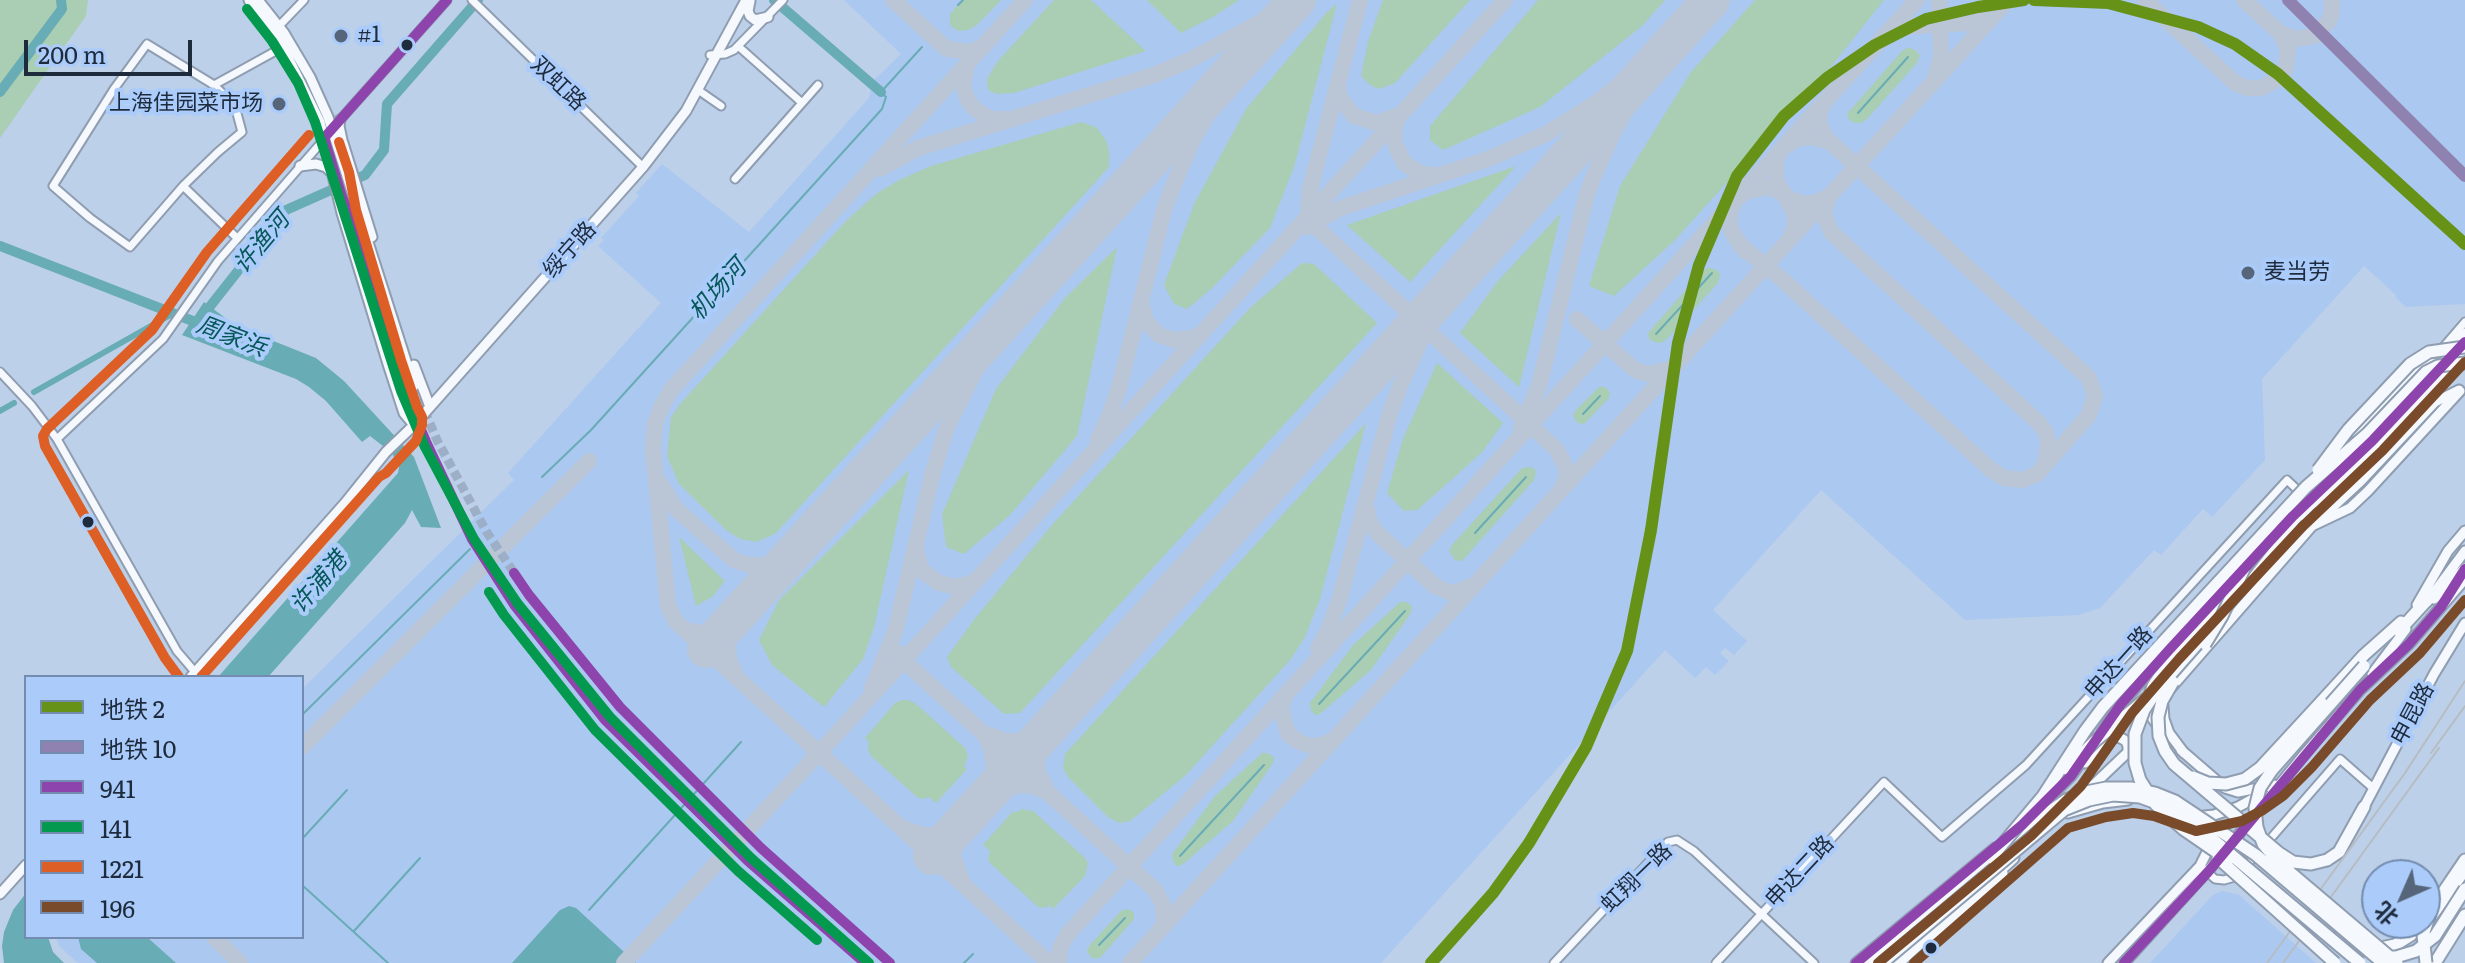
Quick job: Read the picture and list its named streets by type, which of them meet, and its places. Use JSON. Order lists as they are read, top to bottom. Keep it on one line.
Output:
{"streets":{"main road":["绥宁路","申昆路"],"street":["双虹路","申达一路","申达二路","虹翔一路"]},"crossings":[["双虹路","绥宁路"],["申达一路","申达二路"],["申达二路","虹翔一路"]],"water":["许渔河","机场河","周家浜","许浦港"],"places":["#1","上海佳园菜市场","麦当劳"],"lines":["metro line 2","metro line 10","transit line 941","transit line 141","transit line 1221","transit line 196"],"legend":["地铁 2","地铁 10","941","141","1221","196"],"scale_bar":"200 m","north":"bottom left"}
